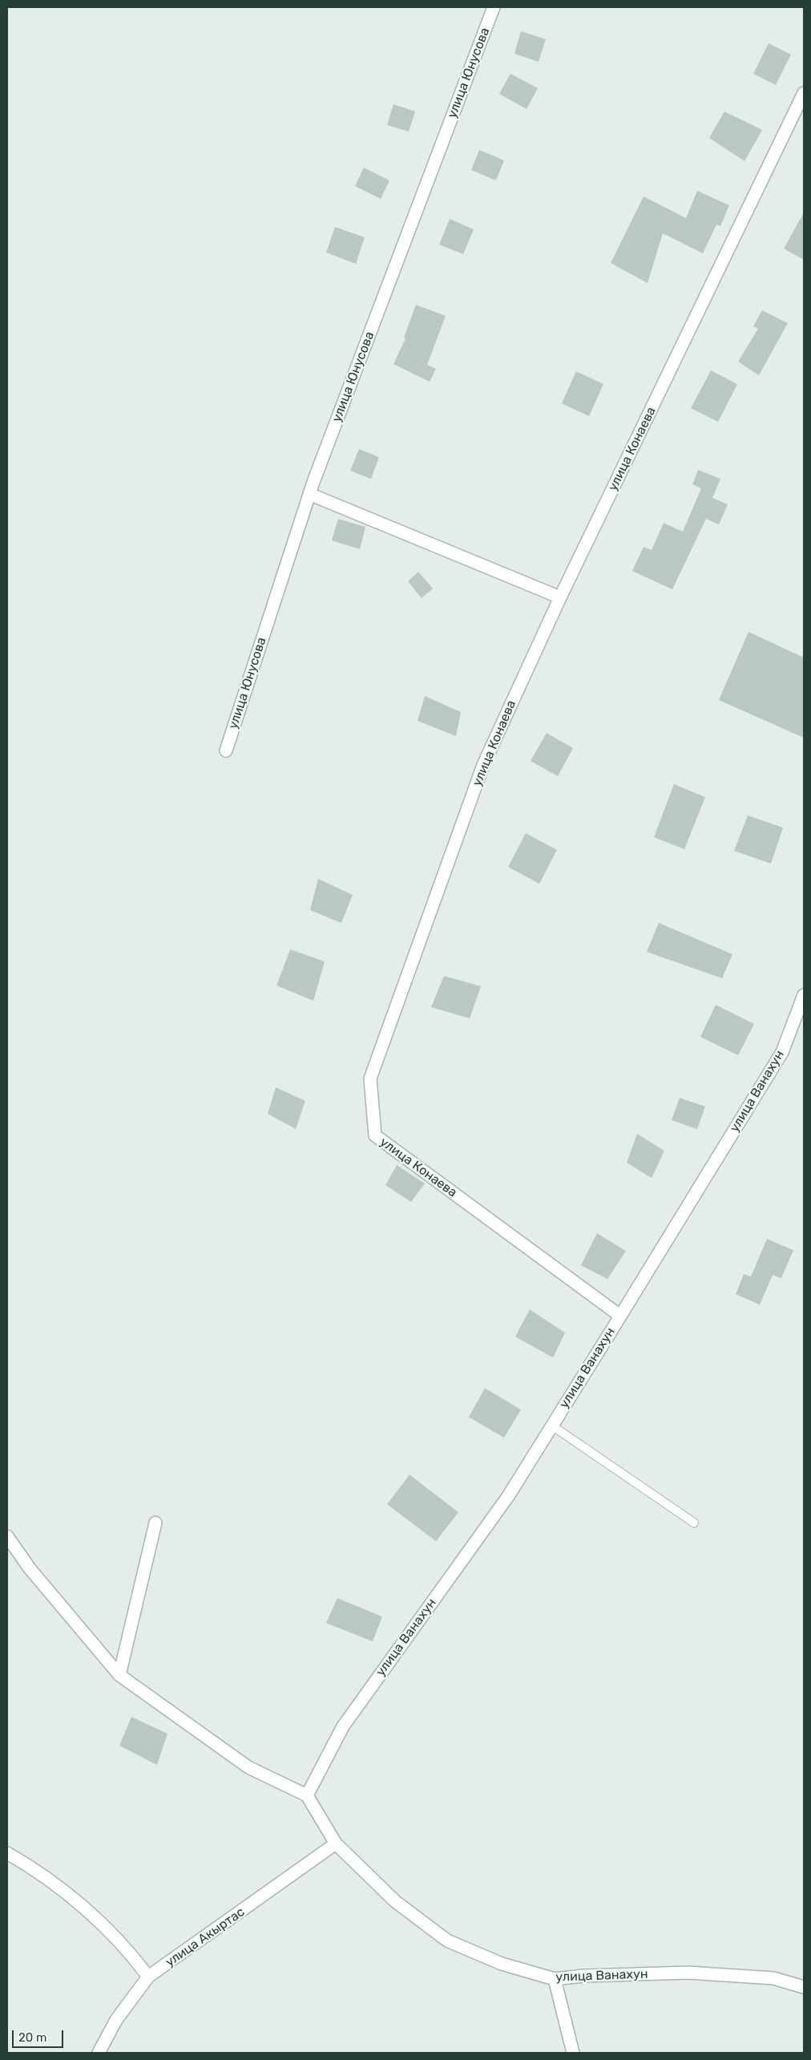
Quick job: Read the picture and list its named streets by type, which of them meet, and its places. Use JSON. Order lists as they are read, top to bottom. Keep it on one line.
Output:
{"streets":{"street":["улица Юнусова","улица Конаева","улица Ванахун","улица Акыртас"]},"crossings":[["улица Конаева","улица Ванахун"],["улица Ванахун","улица Акыртас"]],"scale_bar":"20 m"}
